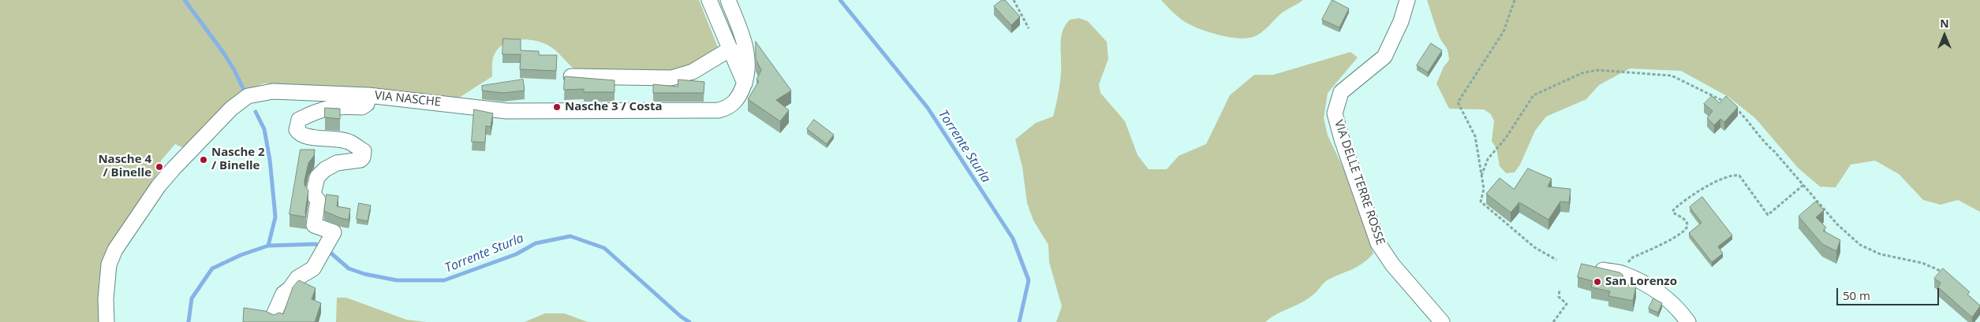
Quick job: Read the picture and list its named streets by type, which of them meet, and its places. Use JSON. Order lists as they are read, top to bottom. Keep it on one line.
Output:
{"streets":{"street":["VIA NASCHE","VIA DELLE TERRE ROSSE"]},"water":["Torrente Sturla"],"places":["Nasche 3 / Costa","Nasche 2 / Binelle","Nasche 4 / Binelle","San Lorenzo"],"scale_bar":"50 m","north":"top"}
